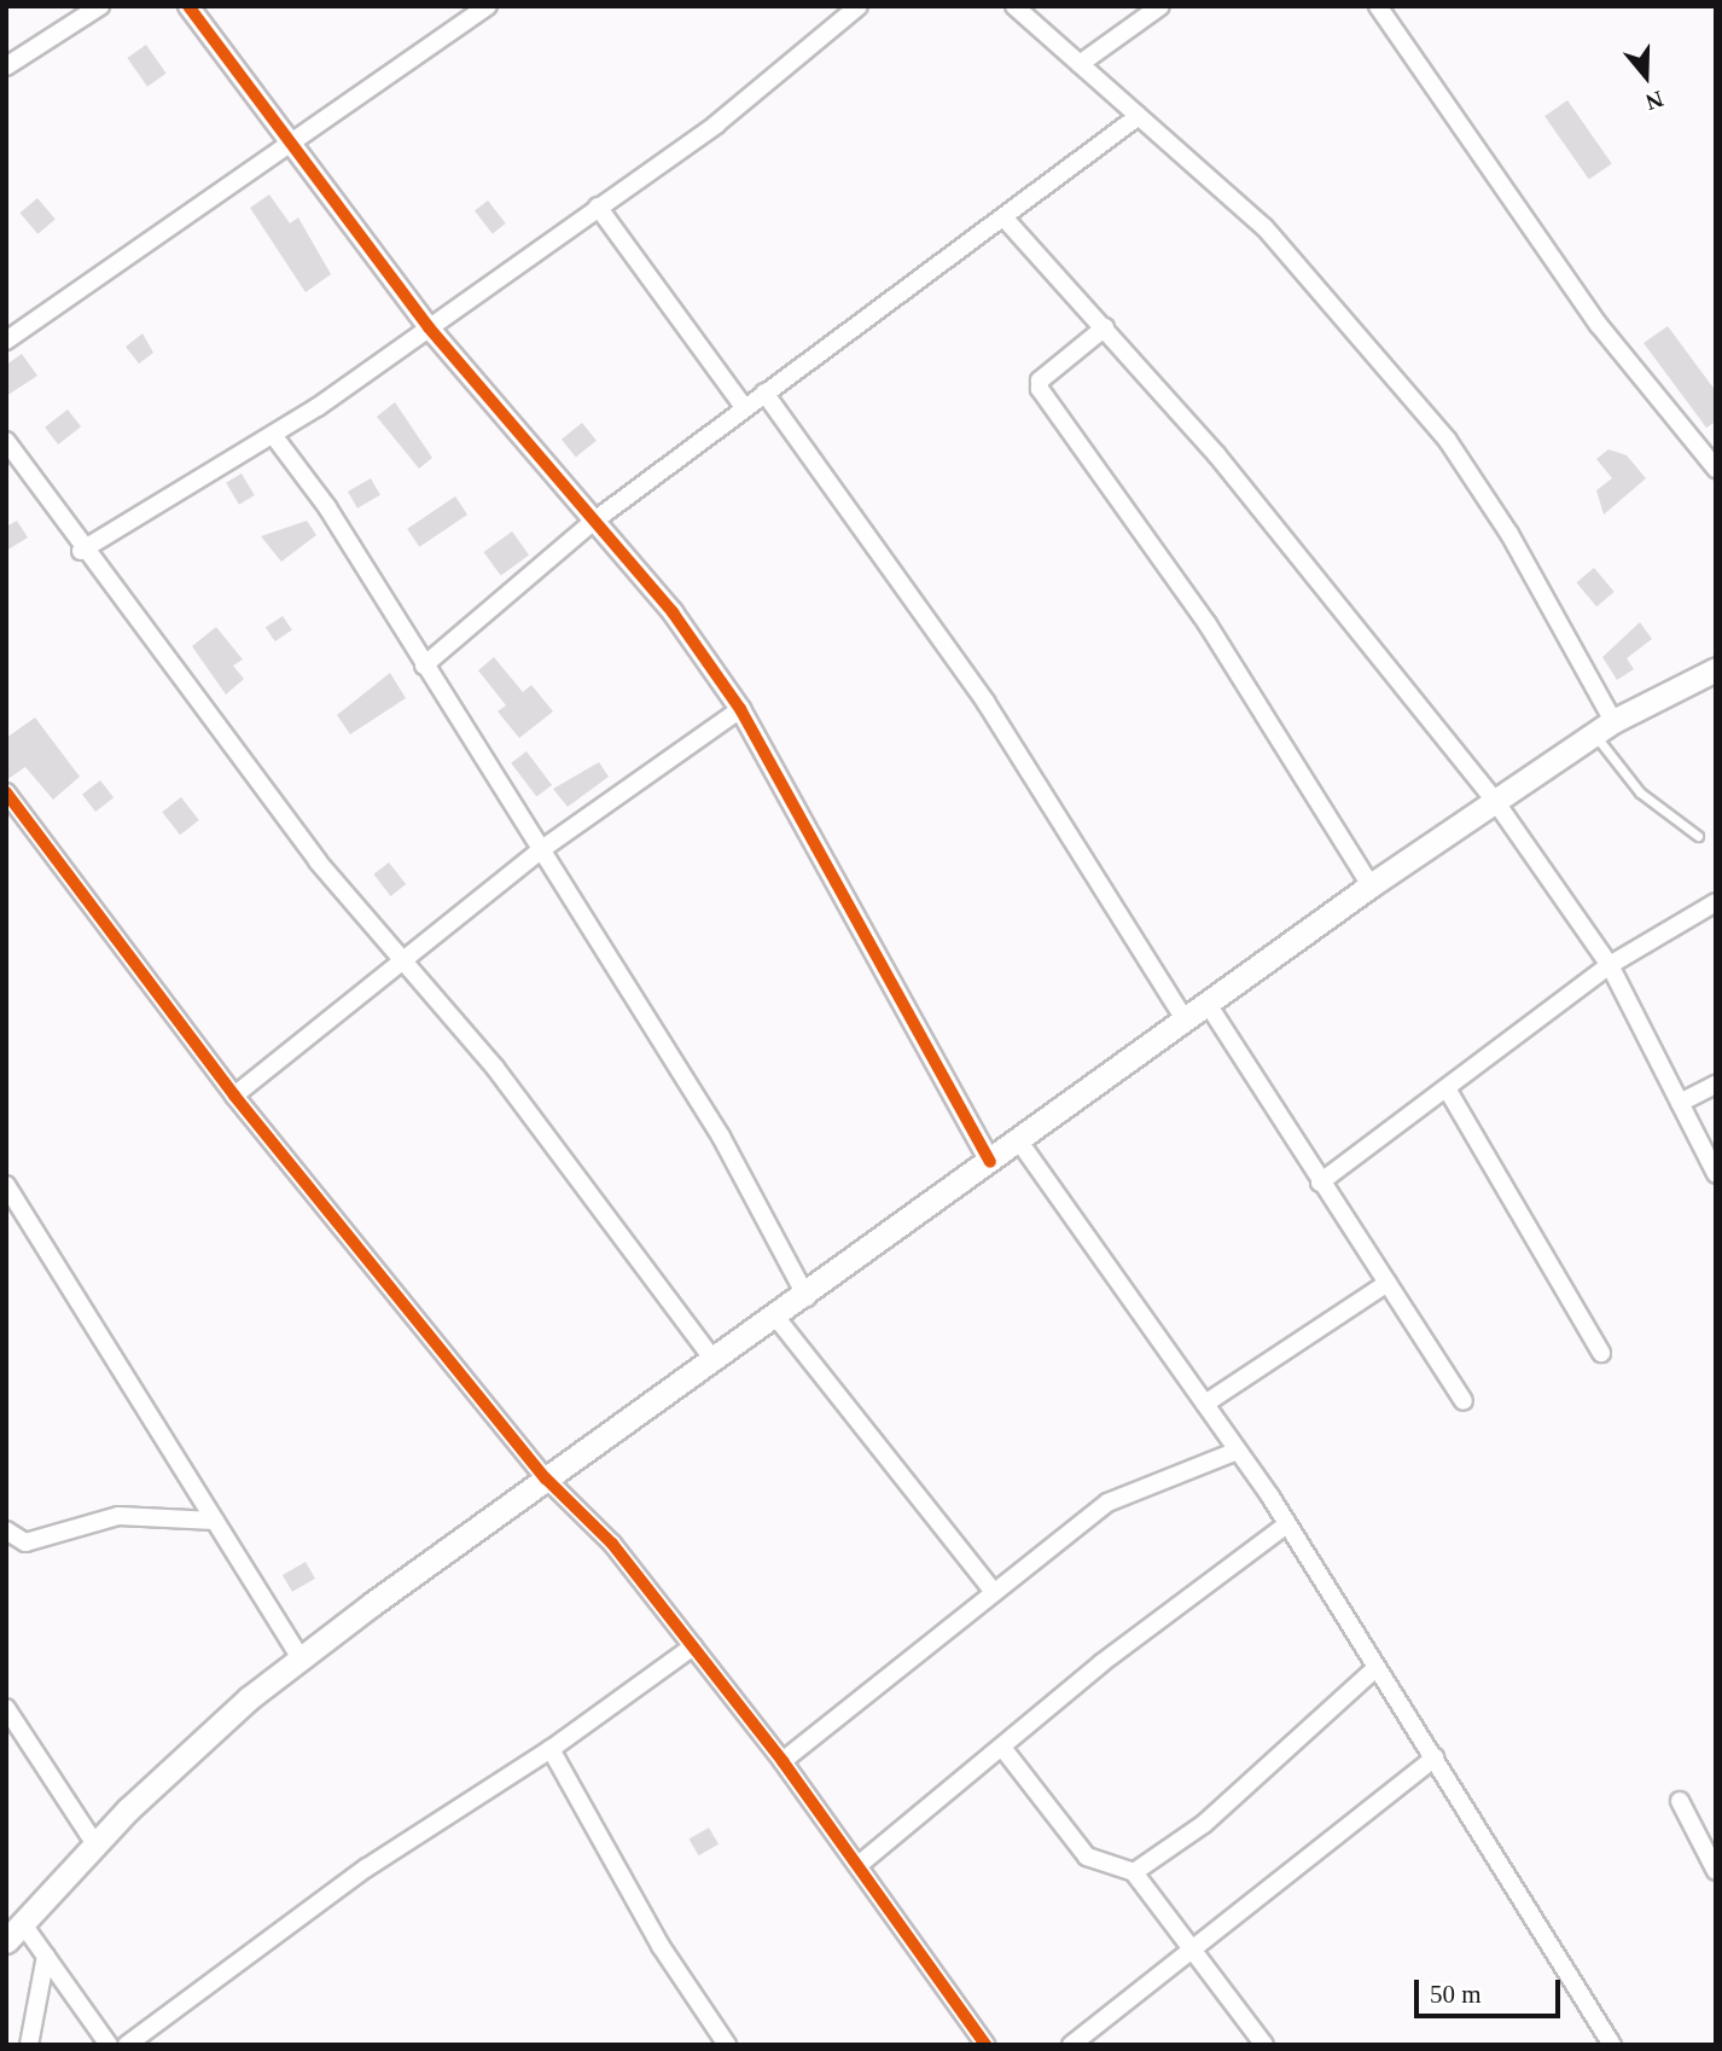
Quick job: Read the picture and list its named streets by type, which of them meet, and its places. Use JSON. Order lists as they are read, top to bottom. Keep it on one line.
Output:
{"scale_bar":"50 m","north":"bottom"}
